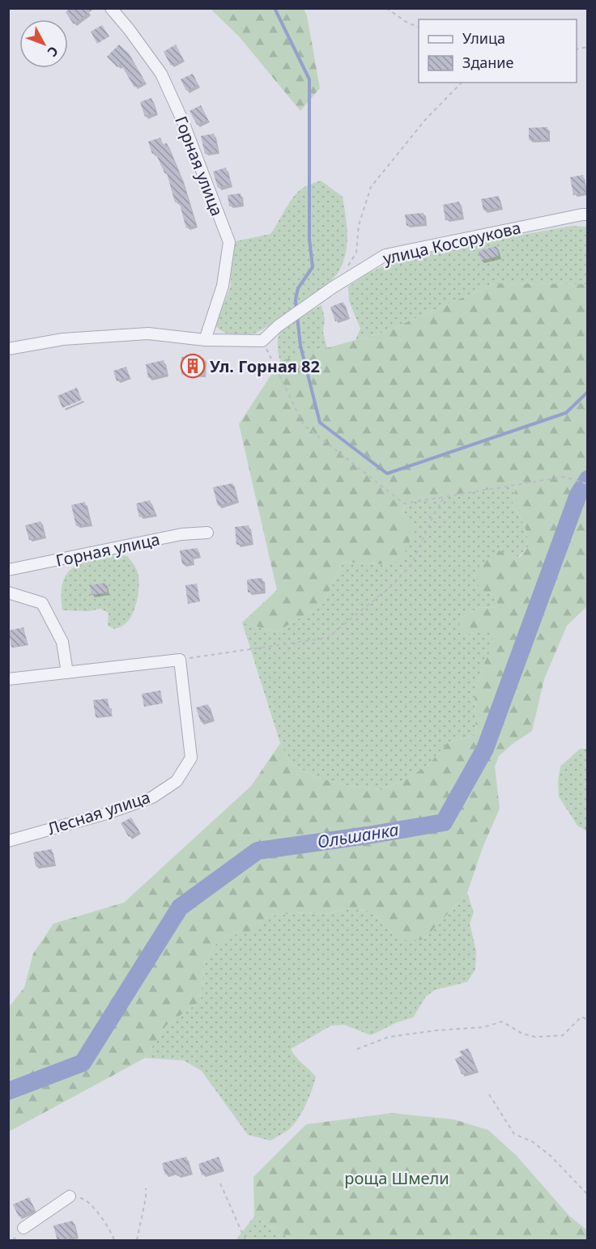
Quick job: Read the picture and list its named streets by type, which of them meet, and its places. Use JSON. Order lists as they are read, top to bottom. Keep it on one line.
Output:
{"streets":{"street":["Горная улица","улица Косорукова","Лесная улица"]},"water":["Ольшанка"],"parks":["роща Шмели"],"places":{"building":["Ул. Горная 82"]},"legend":["Улица","Здание"],"north":"bottom right"}
